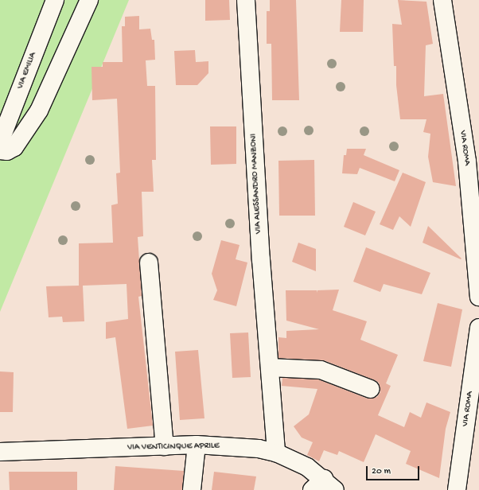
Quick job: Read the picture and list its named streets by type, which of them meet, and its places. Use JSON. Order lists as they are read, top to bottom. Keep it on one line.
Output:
{"streets":{"street":["VIA EMILIA","VIA ROMA","VIA ALESSANDRO MANZONI","VIA VENTICINQUE APRILE"]},"crossings":[["VIA ALESSANDRO MANZONI","VIA VENTICINQUE APRILE"]],"scale_bar":"20 m"}
